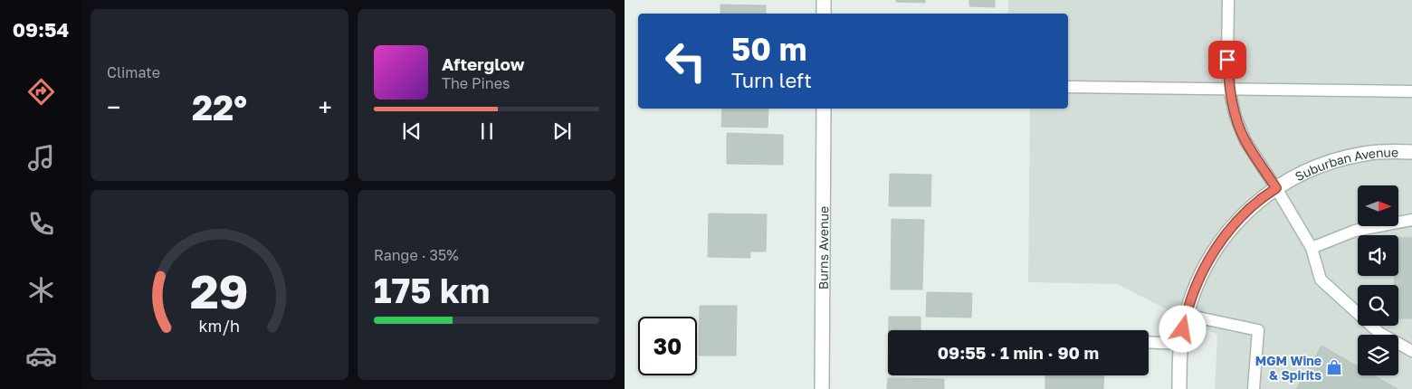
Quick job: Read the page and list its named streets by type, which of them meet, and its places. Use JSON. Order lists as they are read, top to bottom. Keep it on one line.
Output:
{"streets":{"street":["Suburban Avenue","Burns Avenue"]},"places":{"shop":["MGM Wine & Spirits"]},"north":"right","page":{"tabs":"09:54","tile":["Climate",["Range · 35%","175 km"]],"turn":["50 m","Turn left"],"song":["Afterglow","The Pines"],"heat":["−","22°","+"],"limit":"30","trip":"09:55 · 1 min · 90 m","gauge":["29","km/h"]}}
